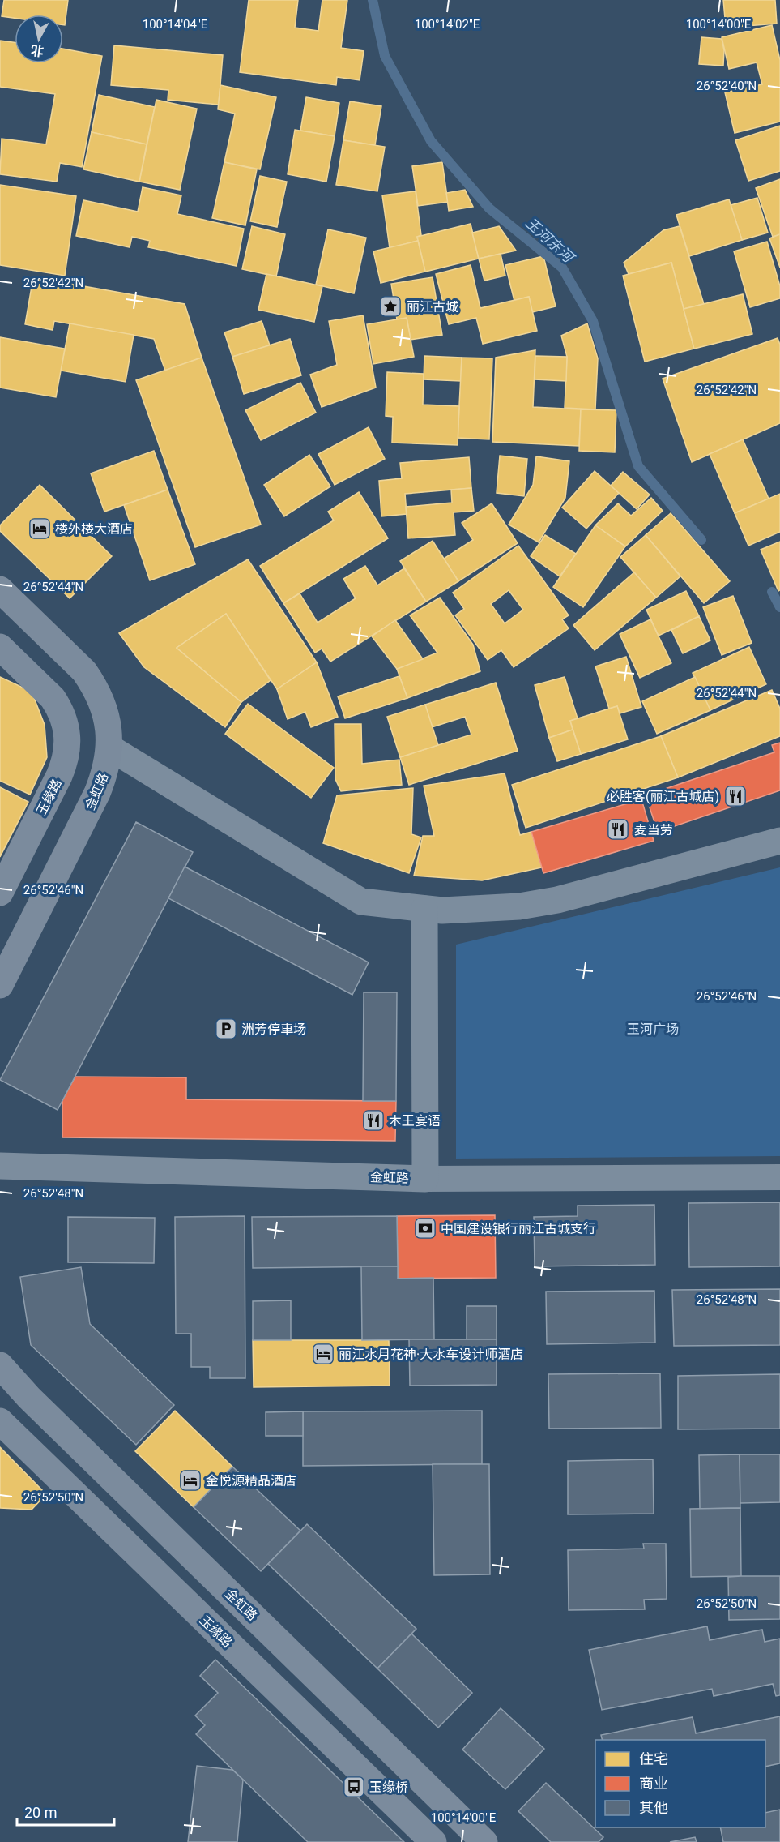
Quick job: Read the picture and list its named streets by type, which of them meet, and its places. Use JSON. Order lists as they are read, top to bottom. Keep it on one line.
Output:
{"streets":{"main road":["金虹路","玉缘路"]},"water":["玉河东河"],"parks":["玉河广场"],"places":{"place":["丽江古城"],"hotel":["楼外楼大酒店","丽江水月花神·大水车设计师酒店","金悦源精品酒店"],"restaurant":["必胜客(丽江古城店)","麦当劳","木王宴语"],"parking":["洲芳停車场"],"bank":["中国建设银行丽江古城支行"],"bus stop":["玉缘桥"]},"legend":["住宅","商业","其他"],"scale_bar":"20 m","north":"bottom","coordinates":["100°14'04\"E","100°14'02\"E","100°14'00\"E","26°52'40\"N","26°52'42\"N","26°52'44\"N","26°52'46\"N","26°52'48\"N","26°52'50\"N"]}
